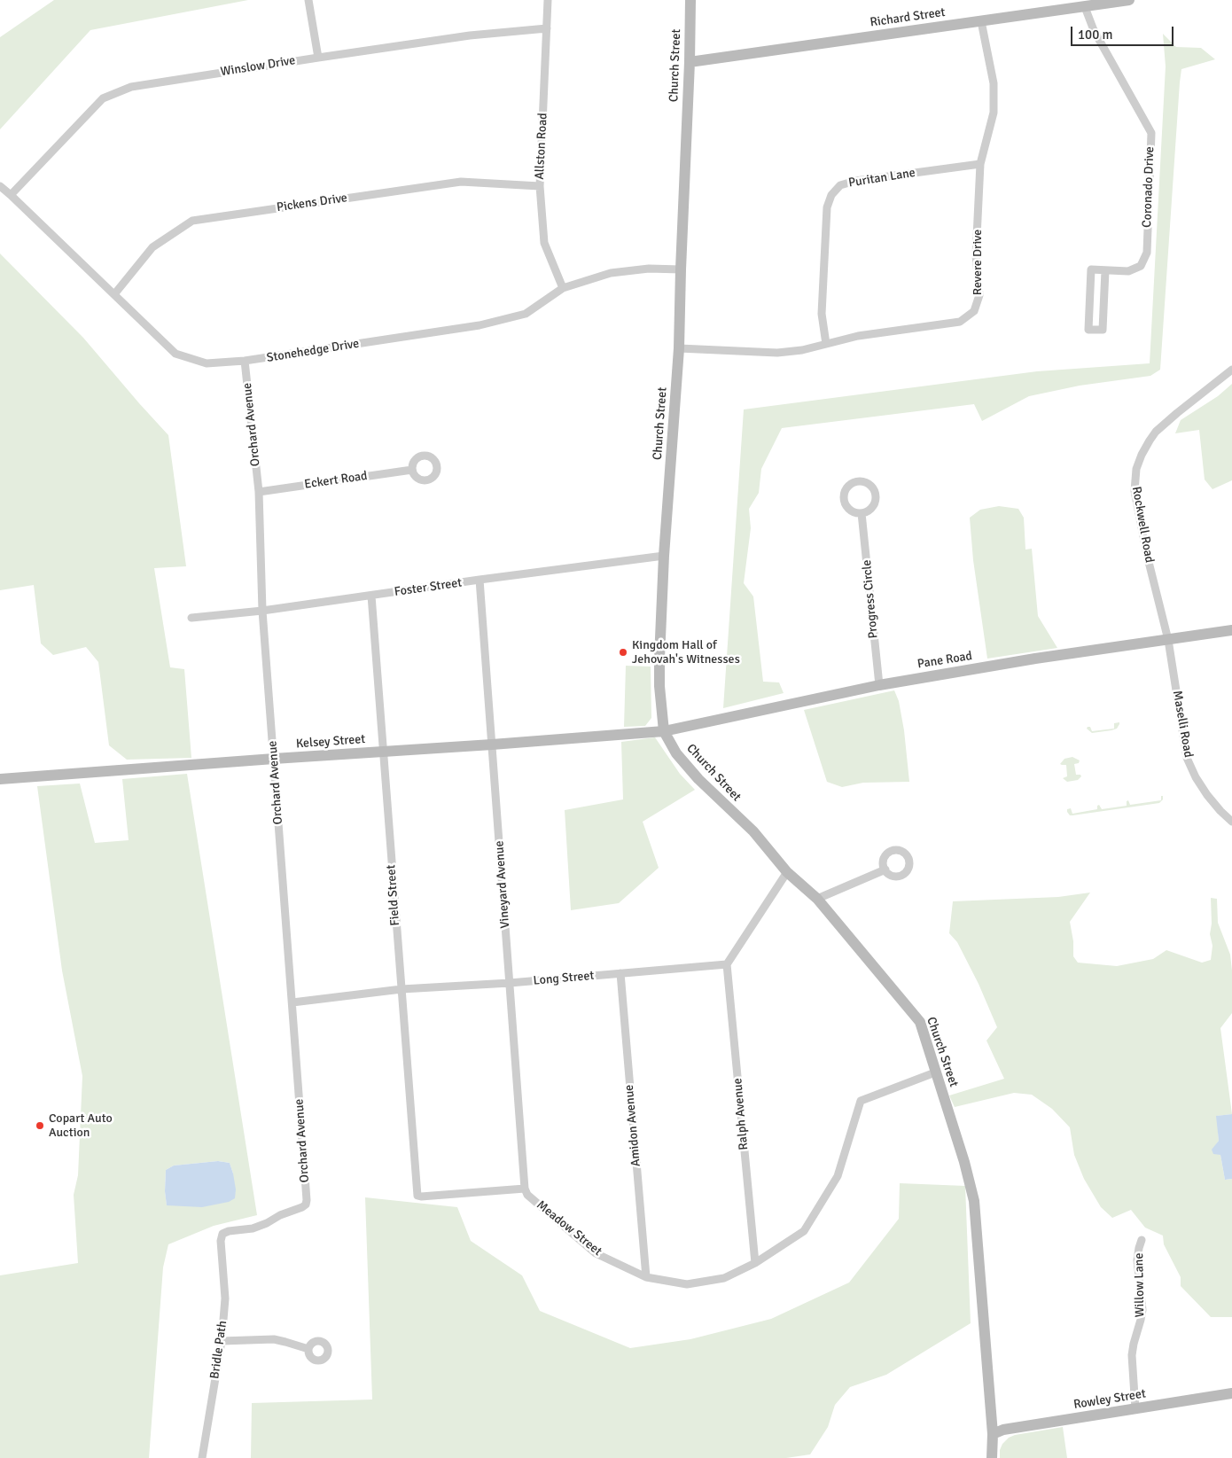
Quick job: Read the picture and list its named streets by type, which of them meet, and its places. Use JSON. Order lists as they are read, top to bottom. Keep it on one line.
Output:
{"streets":{"street":["Richard Street","Church Street","Winslow Drive","Allston Road","Puritan Lane","Coronado Drive","Pickens Drive","Revere Drive","Stonehedge Drive","Orchard Avenue","Eckert Road","Rockwell Road","Foster Street","Progress Circle","Pane Road","Maselli Road","Kelsey Street","Vineyard Avenue","Field Street","Long Street","Ralph Avenue","Amidon Avenue","Meadow Street","Willow Lane","Bridle Path","Rowley Street"]},"crossings":[["Richard Street","Church Street"],["Richard Street","Coronado Drive"],["Richard Street","Revere Drive"],["Church Street","Revere Drive"],["Church Street","Stonehedge Drive"],["Church Street","Foster Street"],["Church Street","Pane Road"],["Church Street","Kelsey Street"],["Church Street","Meadow Street"],["Church Street","Rowley Street"],["Winslow Drive","Allston Road"],["Winslow Drive","Stonehedge Drive"],["Allston Road","Pickens Drive"],["Allston Road","Stonehedge Drive"],["Puritan Lane","Revere Drive"],["Pickens Drive","Stonehedge Drive"],["Stonehedge Drive","Orchard Avenue"],["Orchard Avenue","Eckert Road"],["Orchard Avenue","Foster Street"],["Orchard Avenue","Kelsey Street"],["Orchard Avenue","Long Street"],["Orchard Avenue","Bridle Path"],["Rockwell Road","Pane Road"],["Rockwell Road","Maselli Road"],["Foster Street","Vineyard Avenue"],["Foster Street","Field Street"],["Progress Circle","Pane Road"],["Pane Road","Maselli Road"],["Pane Road","Kelsey Street"],["Kelsey Street","Vineyard Avenue"],["Kelsey Street","Field Street"],["Vineyard Avenue","Field Street"],["Vineyard Avenue","Long Street"],["Vineyard Avenue","Meadow Street"],["Field Street","Long Street"],["Field Street","Meadow Street"],["Long Street","Ralph Avenue"],["Long Street","Amidon Avenue"],["Ralph Avenue","Meadow Street"],["Amidon Avenue","Meadow Street"],["Willow Lane","Rowley Street"]],"places":["Kingdom Hall of Jehovah's Witnesses","Copart Auto Auction"],"scale_bar":"100 m"}
